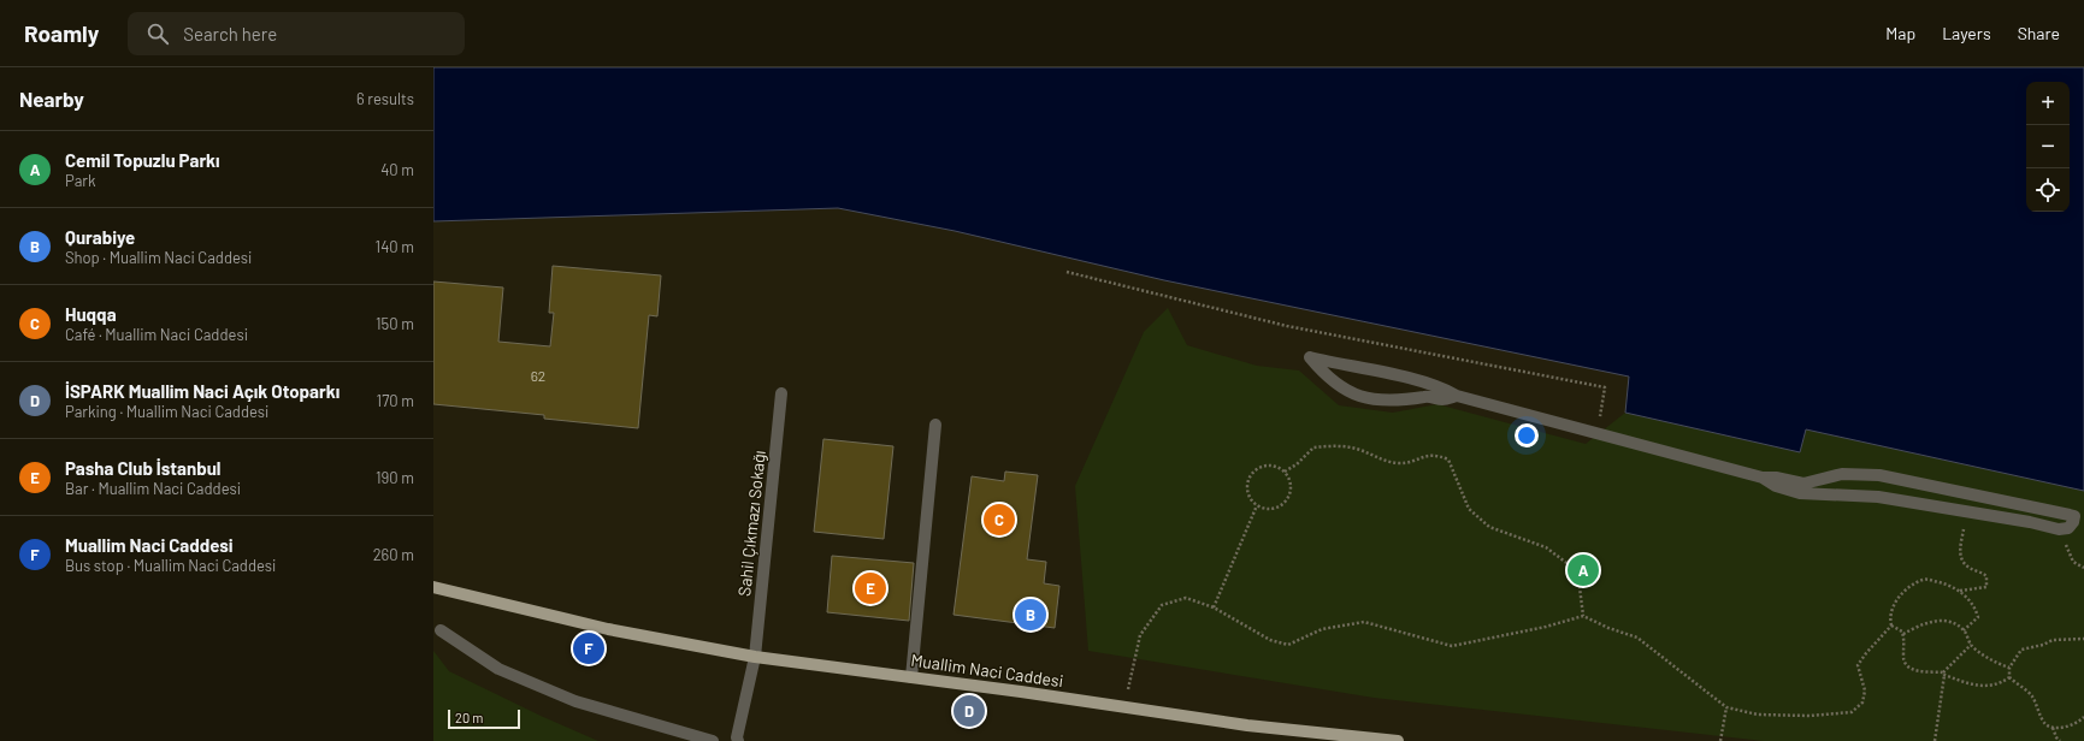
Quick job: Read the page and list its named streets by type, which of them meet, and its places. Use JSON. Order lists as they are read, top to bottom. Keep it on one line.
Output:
{"streets":{"main road":["Muallim Naci Caddesi"],"lane":["Sahil Çıkmazı Sokağı"]},"crossings":[["Sahil Çıkmazı Sokağı","Muallim Naci Caddesi"]],"house_numbers":["62"],"scale_bar":"20 m","page":{"header":"Roamly","search":"Search here","nav":["Map","Layers","Share"],"heading":["Nearby","6 results"],"map_buttons":["+","−"],"list":[{"mark":"A","name":"Cemil Topuzlu Parkı","note":"Park","value":"40 m"},{"mark":"B","name":"Qurabiye","note":"Shop · Muallim Naci Caddesi","value":"140 m"},{"mark":"C","name":"Huqqa","note":"Café · Muallim Naci Caddesi","value":"150 m"},{"mark":"D","name":"İSPARK Muallim Naci Açık Otoparkı","note":"Parking · Muallim Naci Caddesi","value":"170 m"},{"mark":"E","name":"Pasha Club İstanbul","note":"Bar · Muallim Naci Caddesi","value":"190 m"},{"mark":"F","name":"Muallim Naci Caddesi","note":"Bus stop · Muallim Naci Caddesi","value":"260 m"}],"pins":["C","A","E","B","F","D"],"scale":"20 m"}}
